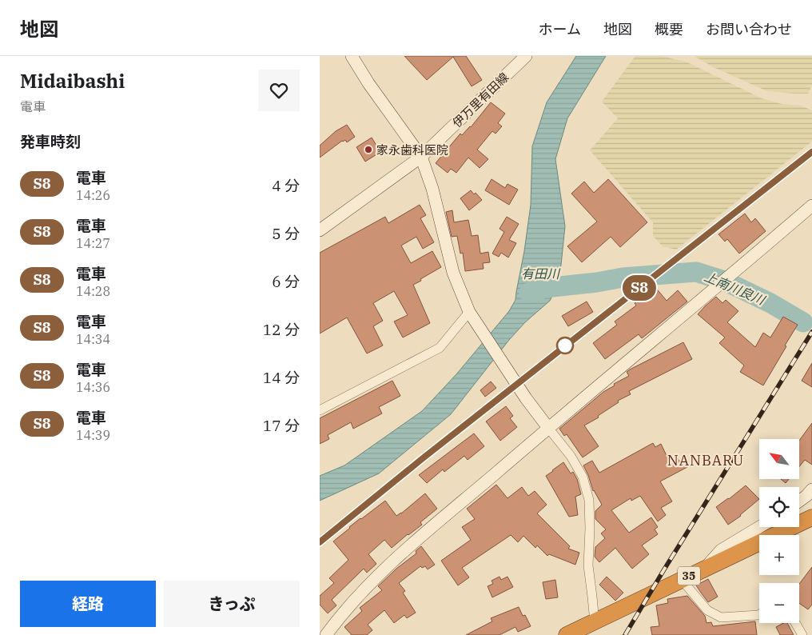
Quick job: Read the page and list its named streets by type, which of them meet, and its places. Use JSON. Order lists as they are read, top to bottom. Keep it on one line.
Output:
{"streets":{"highway":["35"],"street":["伊万里有田線"]},"districts":["NANBARU"],"water":["有田川","上南川良川"],"places":["家永歯科医院"],"north":"top left","page":{"header":"地図","nav":["ホーム","地図","概要","お問い合わせ"],"heading":[["Midaibashi","電車"],"発車時刻"],"on_map":"S8","list":[{"mark":"S8","name":"電車","note":"14:26","value":"4 分"},{"mark":"S8","name":"電車","note":"14:27","value":"5 分"},{"mark":"S8","name":"電車","note":"14:28","value":"6 分"},{"mark":"S8","name":"電車","note":"14:34","value":"12 分"},{"mark":"S8","name":"電車","note":"14:36","value":"14 分"},{"mark":"S8","name":"電車","note":"14:39","value":"17 分"}],"map_buttons":["+","−"],"buttons":["経路","きっぷ"]}}
